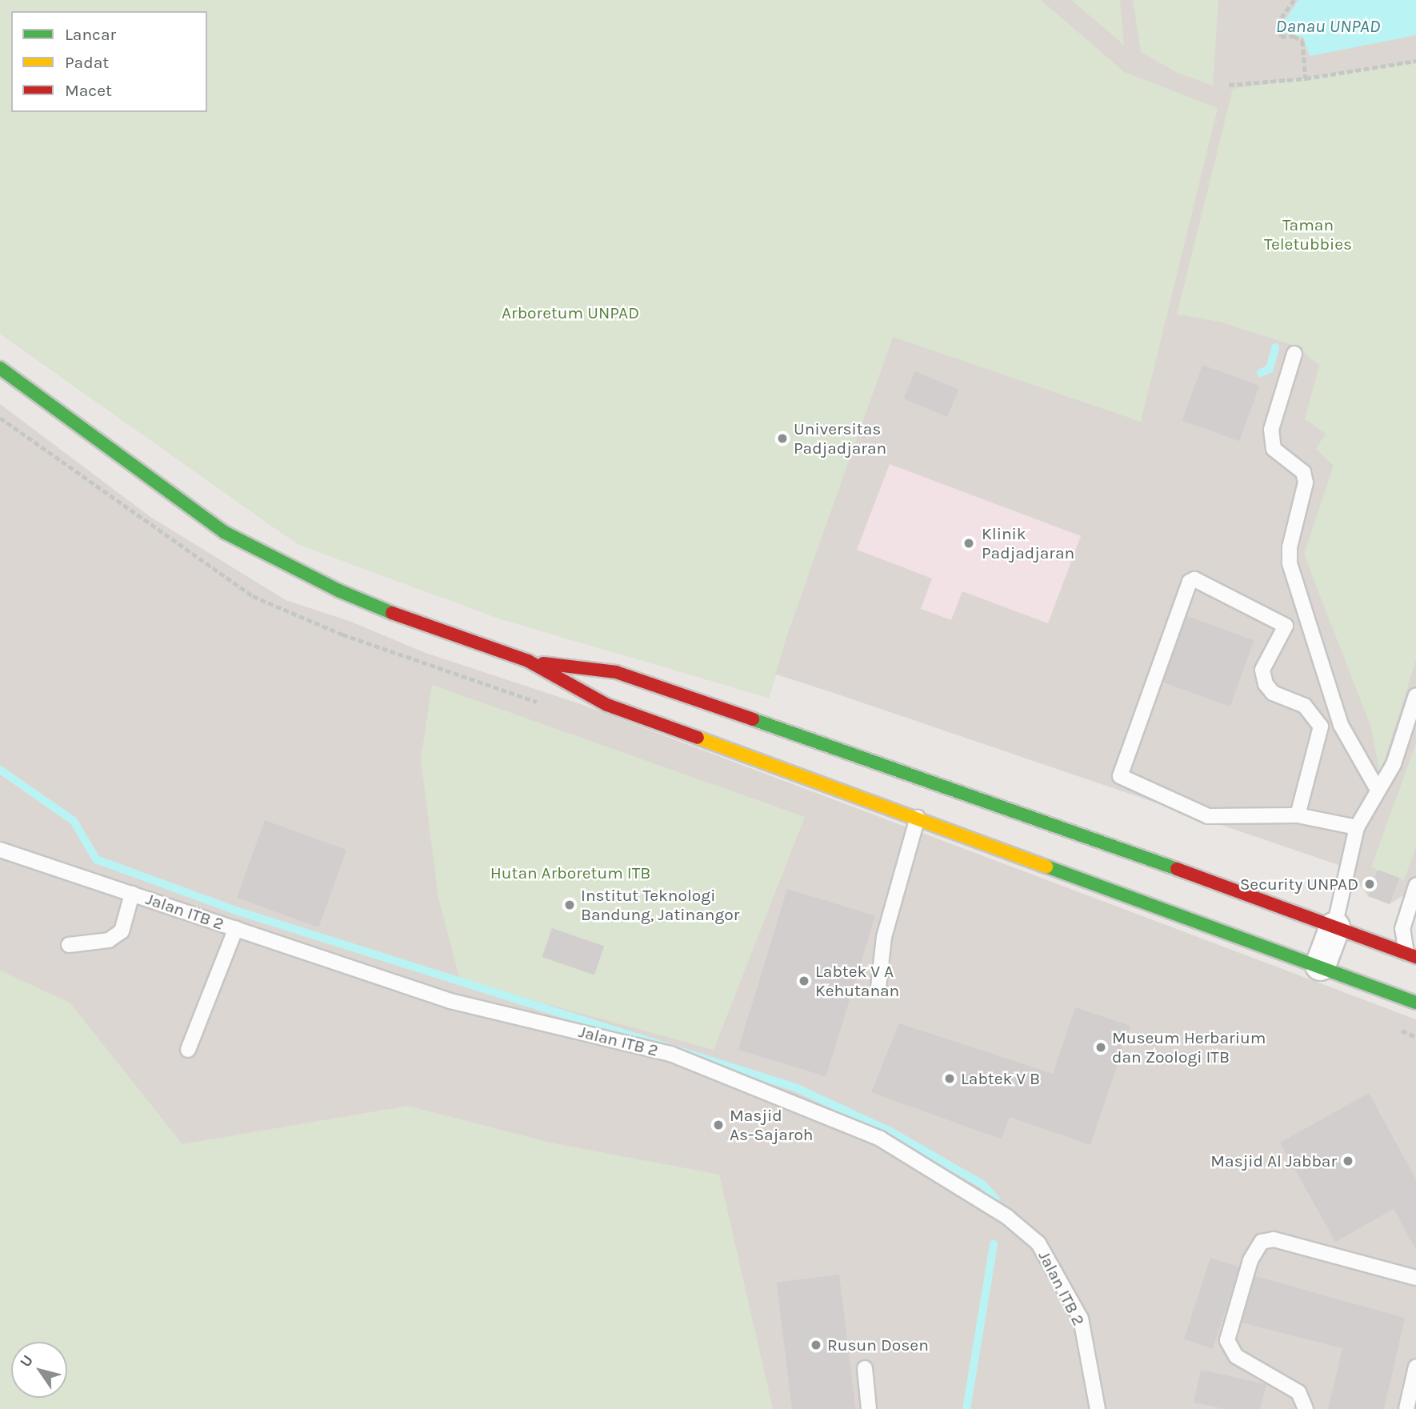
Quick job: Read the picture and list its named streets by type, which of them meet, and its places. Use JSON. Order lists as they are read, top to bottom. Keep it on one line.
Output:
{"streets":{"lane":["Jalan ITB 2"]},"water":["Danau UNPAD"],"parks":["Taman Teletubbies","Arboretum UNPAD","Hutan Arboretum ITB"],"places":["Universitas Padjadjaran","Klinik Padjadjaran","Security UNPAD","Institut Teknologi Bandung, Jatinangor","Labtek V A Kehutanan","Museum Herbarium dan Zoologi ITB","Labtek V B","Masjid As-Sajaroh","Masjid Al Jabbar","Rusun Dosen"],"legend":["Lancar","Padat","Macet"],"north":"top left"}
